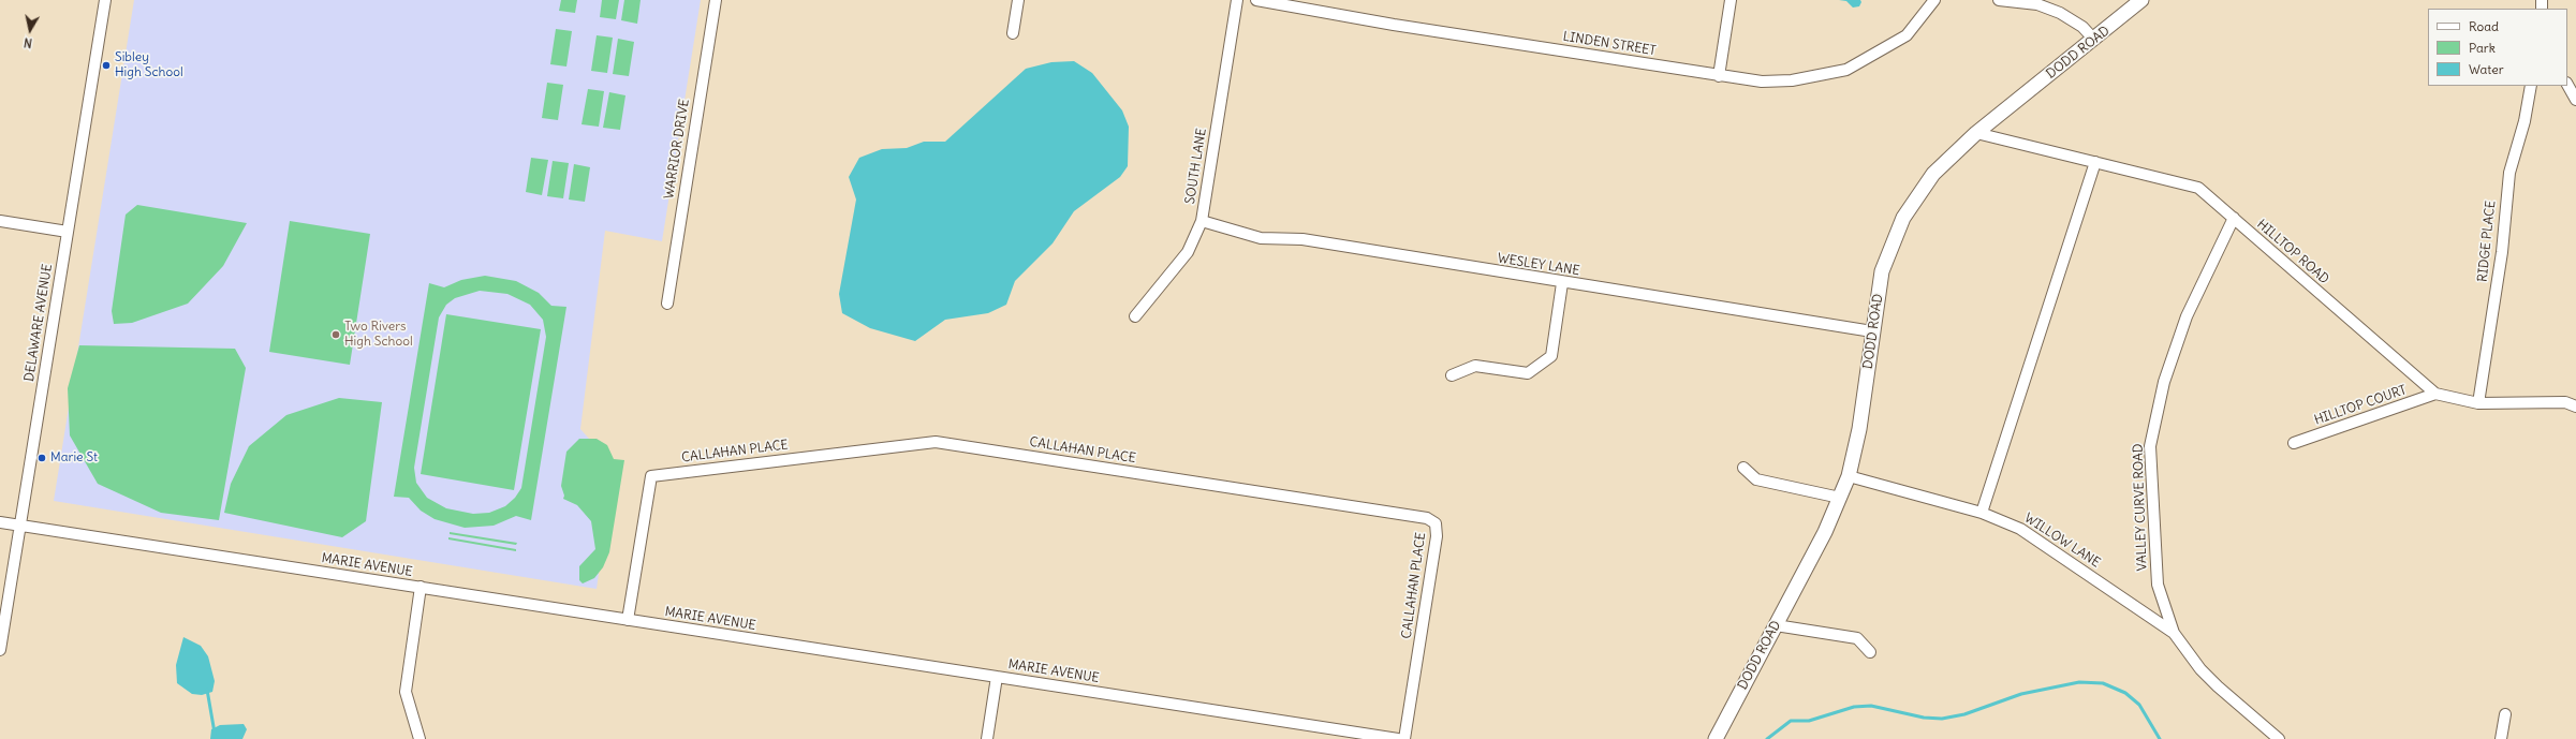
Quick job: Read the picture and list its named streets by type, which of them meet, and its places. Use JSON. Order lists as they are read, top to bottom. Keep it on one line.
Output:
{"streets":{"main road":["DODD ROAD"],"street":["LINDEN STREET","WARRIOR DRIVE","SOUTH LANE","RIDGE PLACE","HILLTOP ROAD","WESLEY LANE","DELAWARE AVENUE","HILLTOP COURT","CALLAHAN PLACE","VALLEY CURVE ROAD","WILLOW LANE","MARIE AVENUE"]},"crossings":[["DODD ROAD","HILLTOP ROAD"],["DODD ROAD","WESLEY LANE"],["DODD ROAD","WILLOW LANE"],["SOUTH LANE","WESLEY LANE"],["RIDGE PLACE","HILLTOP ROAD"],["HILLTOP ROAD","HILLTOP COURT"],["HILLTOP ROAD","VALLEY CURVE ROAD"],["DELAWARE AVENUE","MARIE AVENUE"],["CALLAHAN PLACE","MARIE AVENUE"],["VALLEY CURVE ROAD","WILLOW LANE"]],"places":["Sibley High School","Two Rivers High School","Marie St"],"legend":["Road","Park","Water"],"north":"bottom"}
